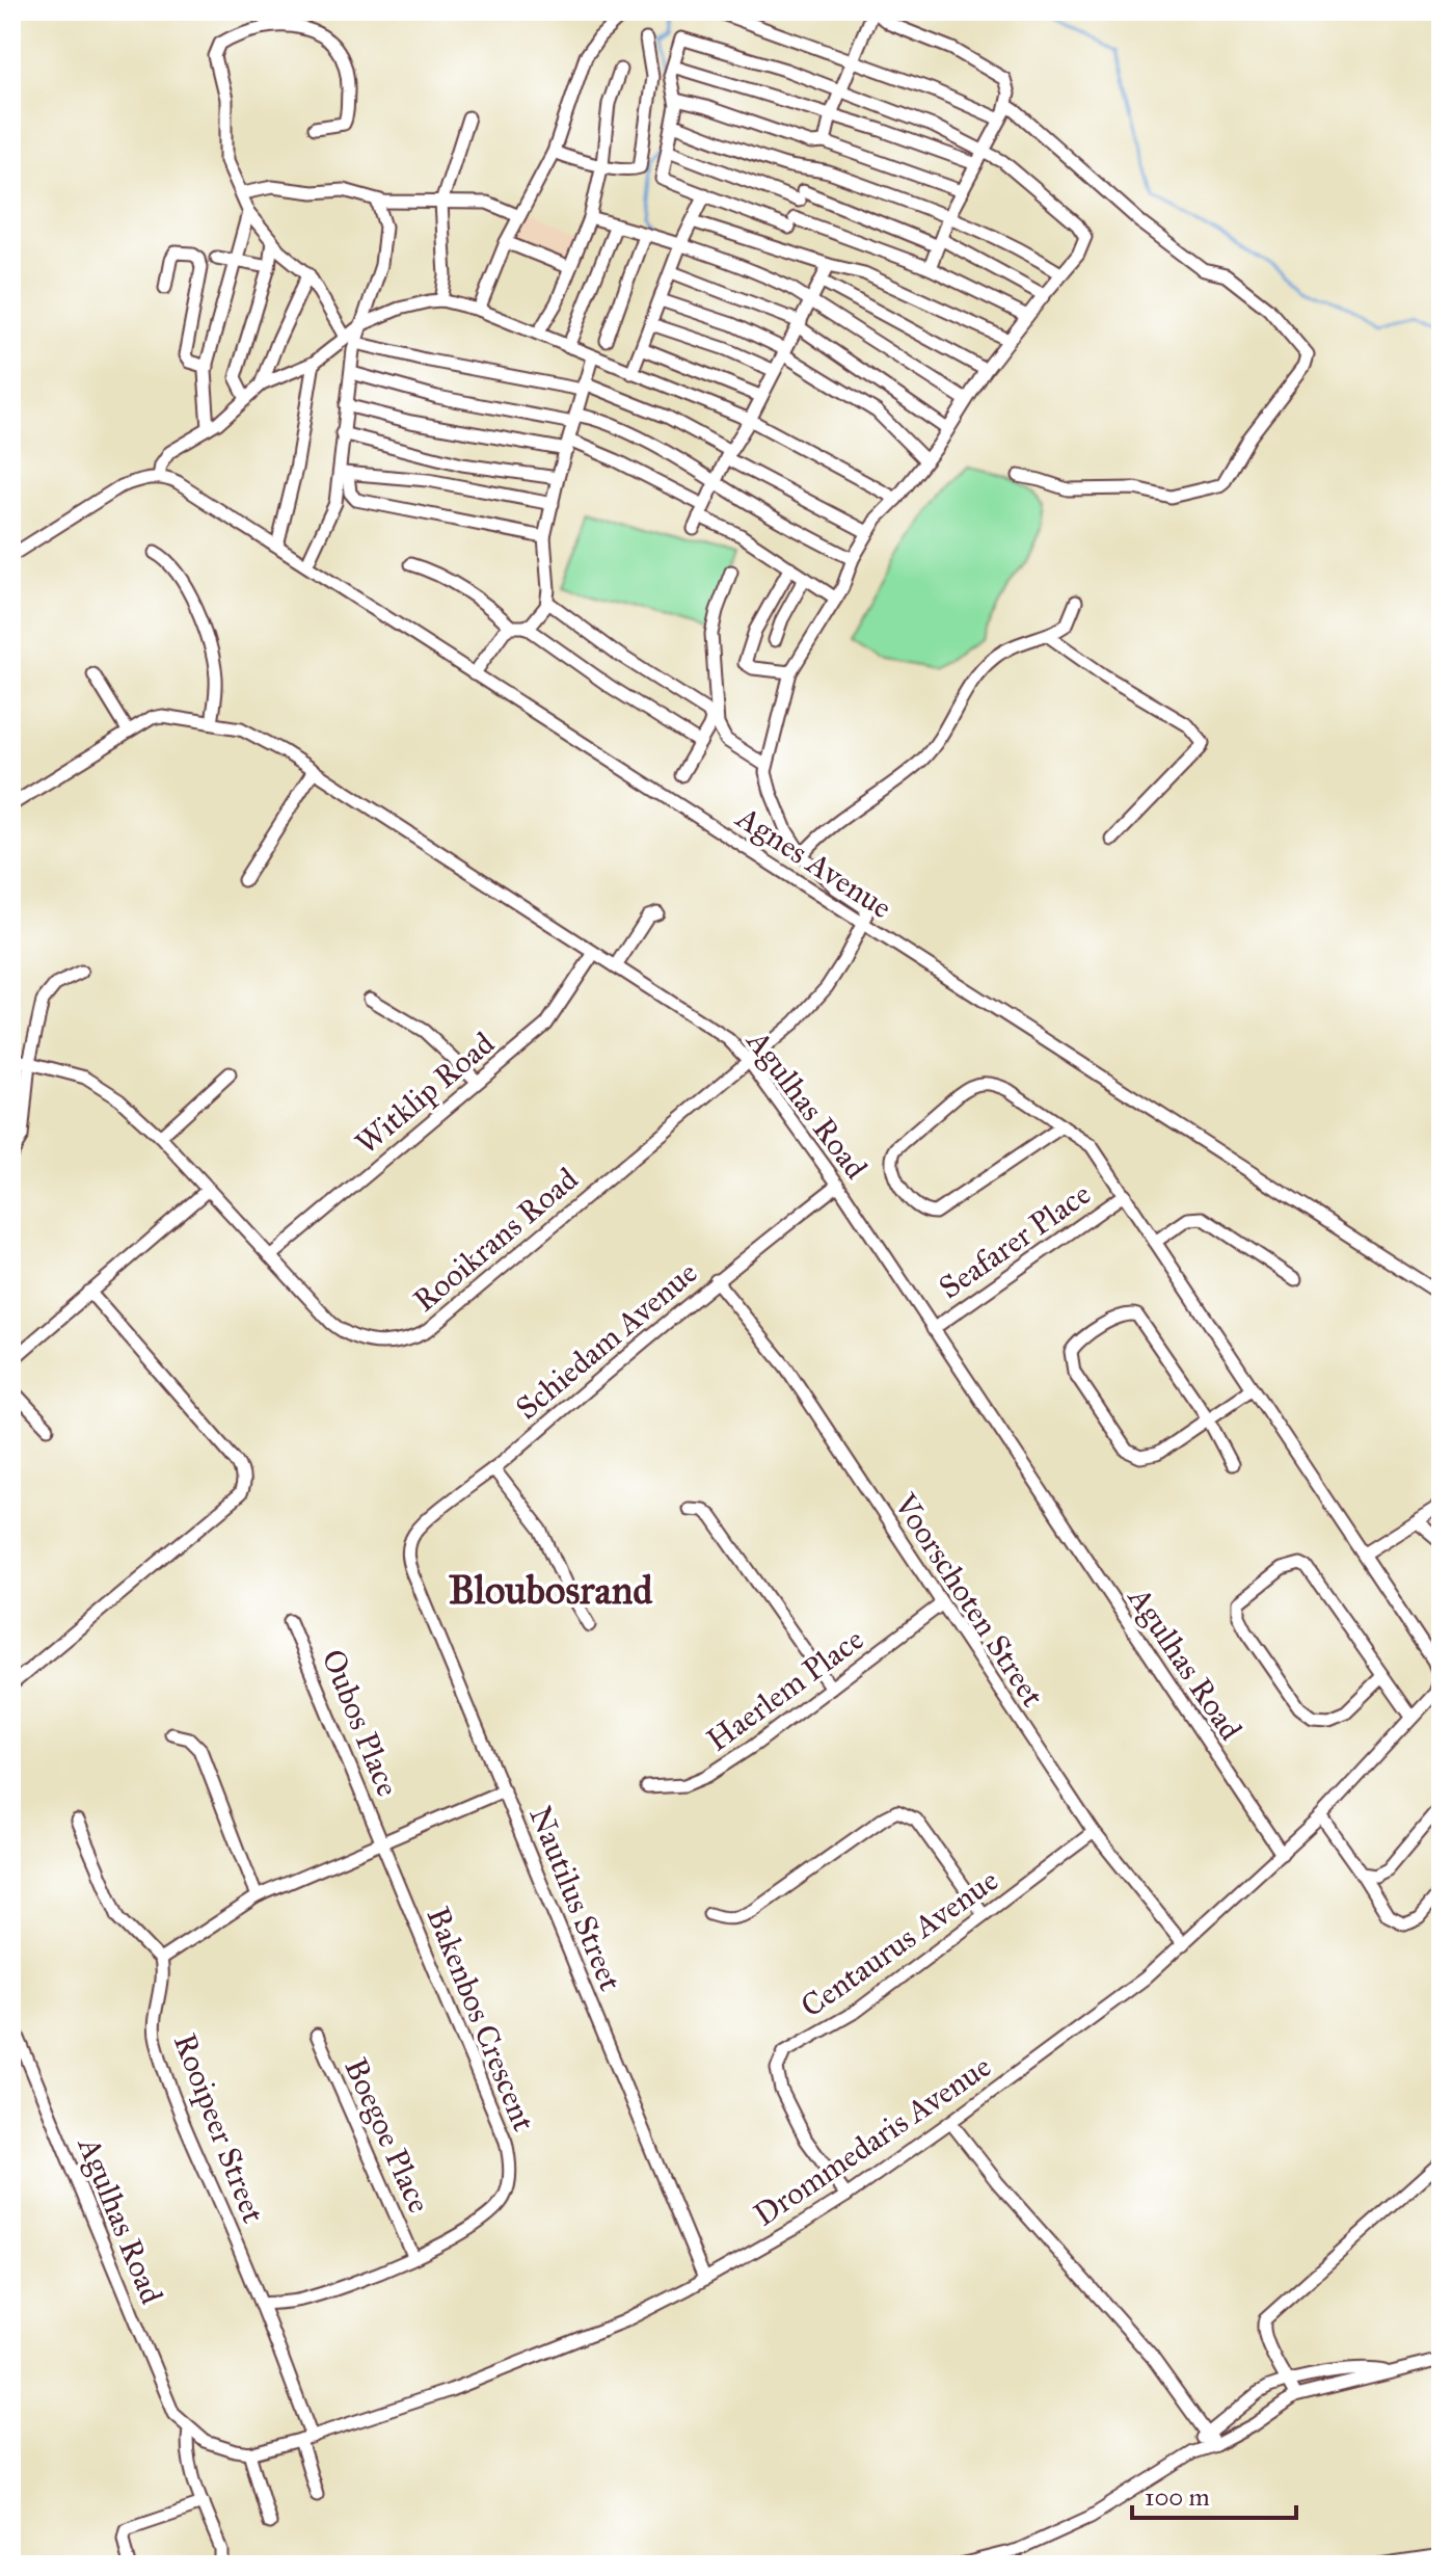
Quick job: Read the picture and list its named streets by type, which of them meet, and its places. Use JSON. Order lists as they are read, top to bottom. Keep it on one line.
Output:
{"streets":{"street":["Agnes Avenue","Witklip Road","Agulhas Road","Rooikrans Road","Seafarer Place","Schiedam Avenue","Voorschoten Street","Haerlem Place","Oubos Place","Nautilus Street","Centaurus Avenue","Bakenbos Crescent","Rooipeer Street","Boegoe Place","Drommedaris Avenue"]},"crossings":[["Agnes Avenue","Rooikrans Road"],["Witklip Road","Agulhas Road"],["Witklip Road","Rooikrans Road"],["Agulhas Road","Rooikrans Road"],["Agulhas Road","Seafarer Place"],["Agulhas Road","Schiedam Avenue"],["Agulhas Road","Drommedaris Avenue"],["Schiedam Avenue","Voorschoten Street"],["Schiedam Avenue","Nautilus Street"],["Voorschoten Street","Haerlem Place"],["Voorschoten Street","Centaurus Avenue"],["Voorschoten Street","Drommedaris Avenue"],["Oubos Place","Bakenbos Crescent"],["Nautilus Street","Drommedaris Avenue"],["Centaurus Avenue","Drommedaris Avenue"],["Bakenbos Crescent","Rooipeer Street"],["Bakenbos Crescent","Boegoe Place"],["Rooipeer Street","Drommedaris Avenue"]],"districts":["Bloubosrand"],"scale_bar":"100 m"}
